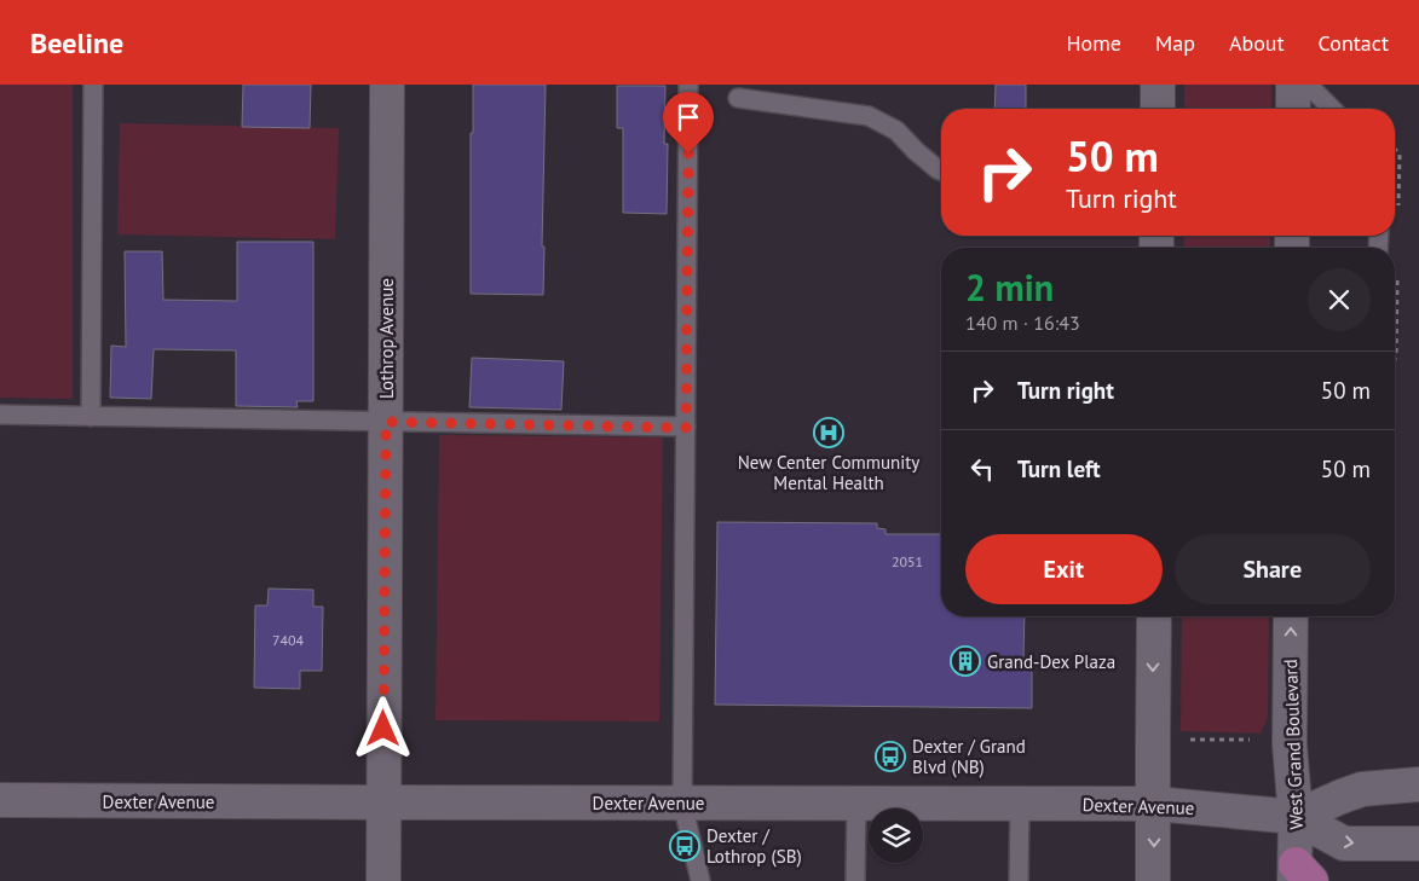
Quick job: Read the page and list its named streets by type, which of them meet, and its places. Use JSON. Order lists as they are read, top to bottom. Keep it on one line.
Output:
{"streets":{"street":["Lothrop Avenue","West Grand Boulevard","Dexter Avenue"]},"crossings":[["Lothrop Avenue","Dexter Avenue"],["West Grand Boulevard","Dexter Avenue"]],"places":{"hospital":["New Center Community Mental Health"],"building":["Grand-Dex Plaza"],"bus stop":["Dexter / Grand Blvd (NB)","Dexter / Lothrop (SB)"]},"house_numbers":["2051","7404"],"page":{"header":"Beeline","nav":["Home","Map","About","Contact"],"turn":["50 m","Turn right"],"heading":["2 min","140 m · 16:43"],"list":[{"name":"Turn right","value":"50 m"},{"name":"Turn left","value":"50 m"}],"buttons":["Exit","Share"]}}
